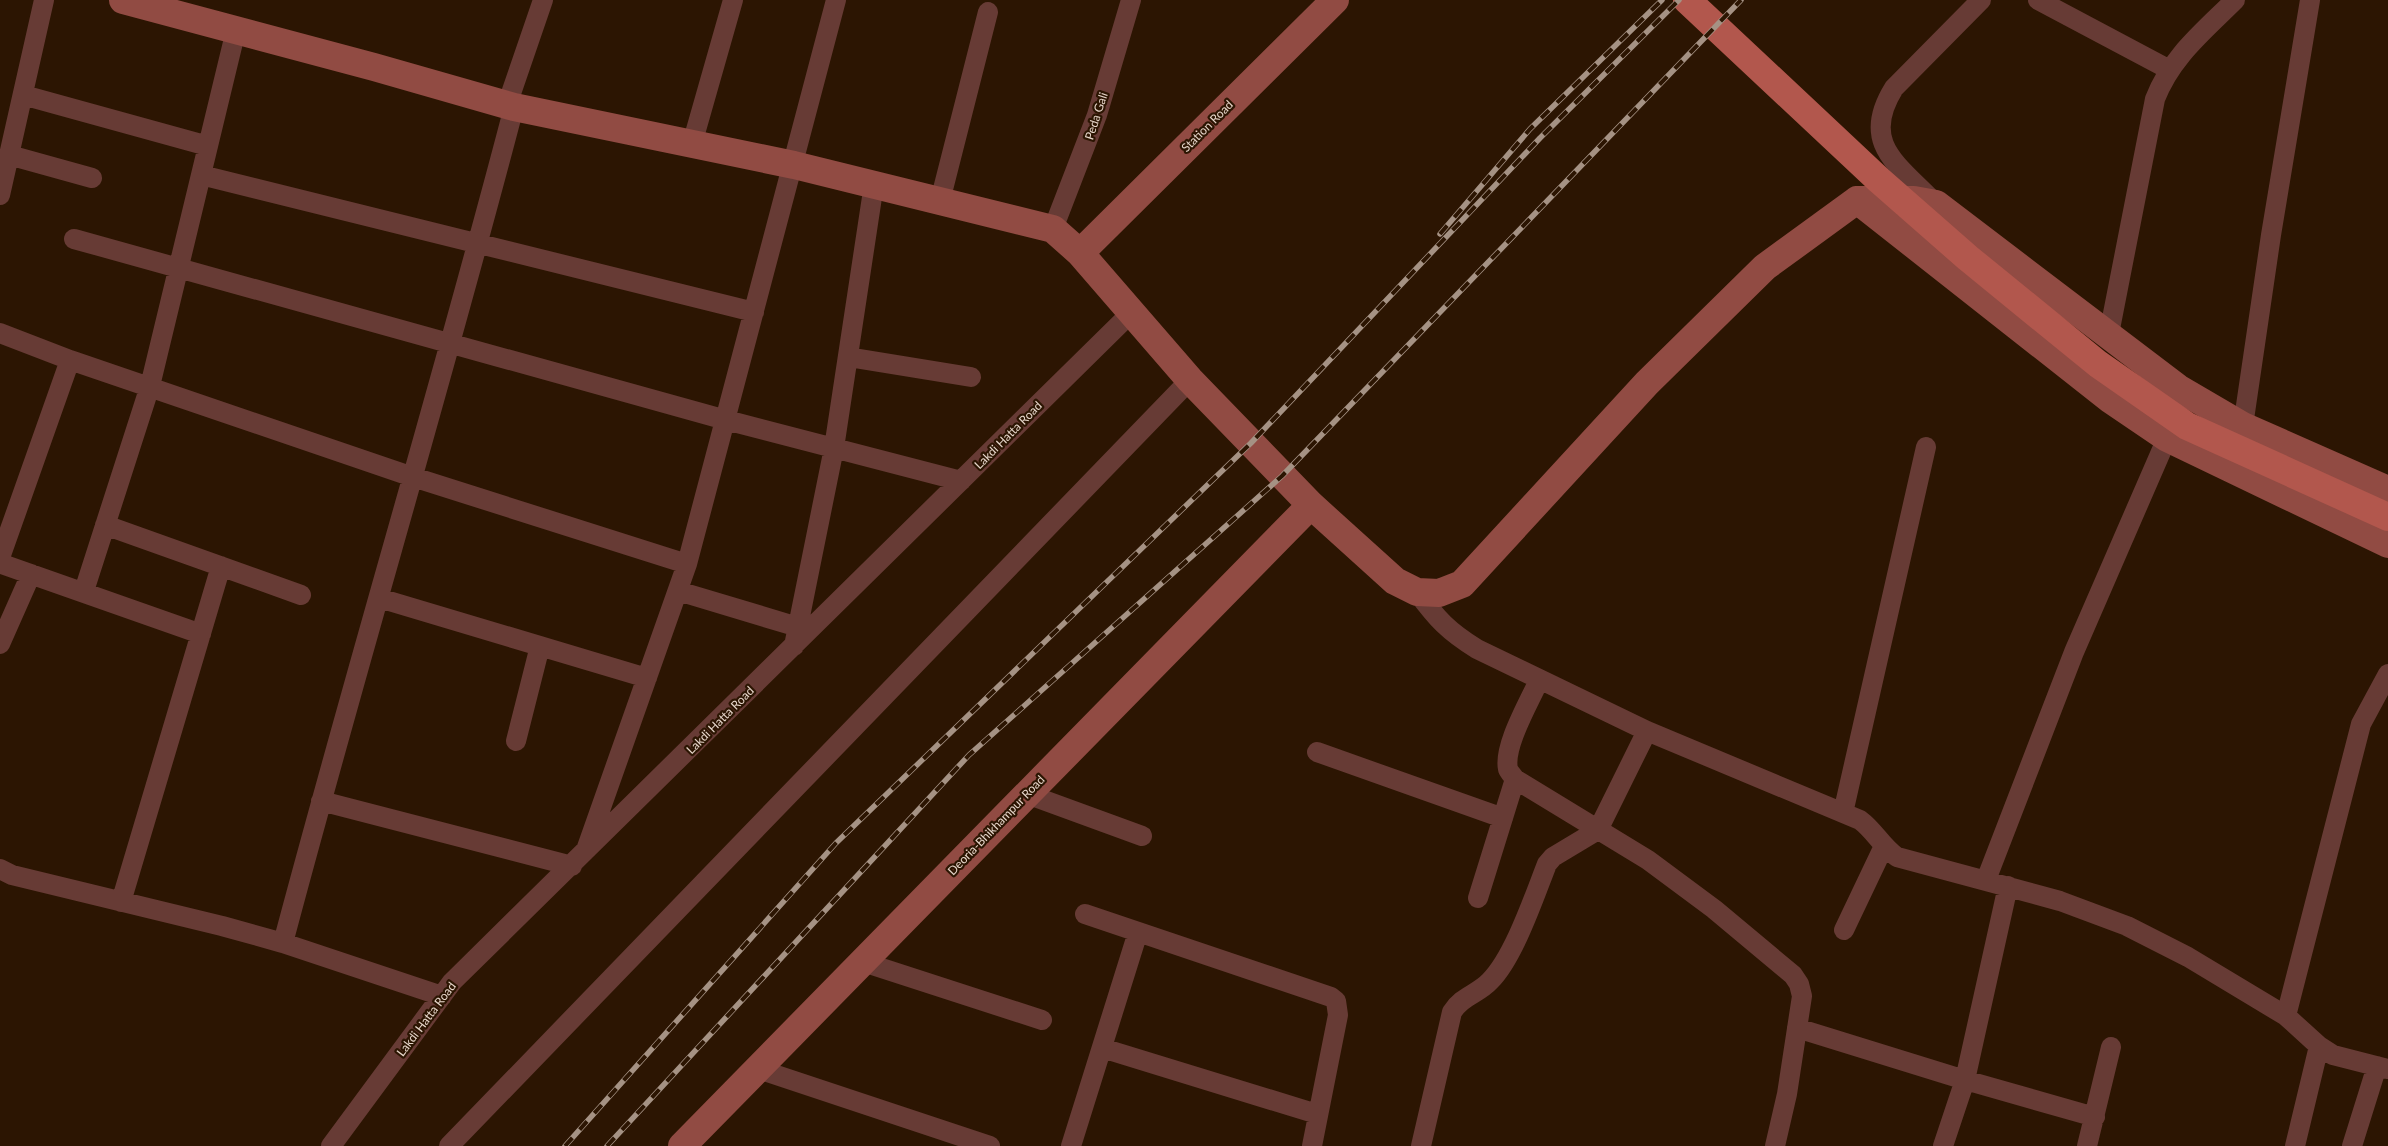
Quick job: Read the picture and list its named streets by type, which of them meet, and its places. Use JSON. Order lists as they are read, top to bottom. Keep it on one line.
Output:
{"streets":{"main road":["Station Road","Deoria-Bhikhampur Road"],"street":["Peda Gali","Lakdi Hatta Road"]}}
